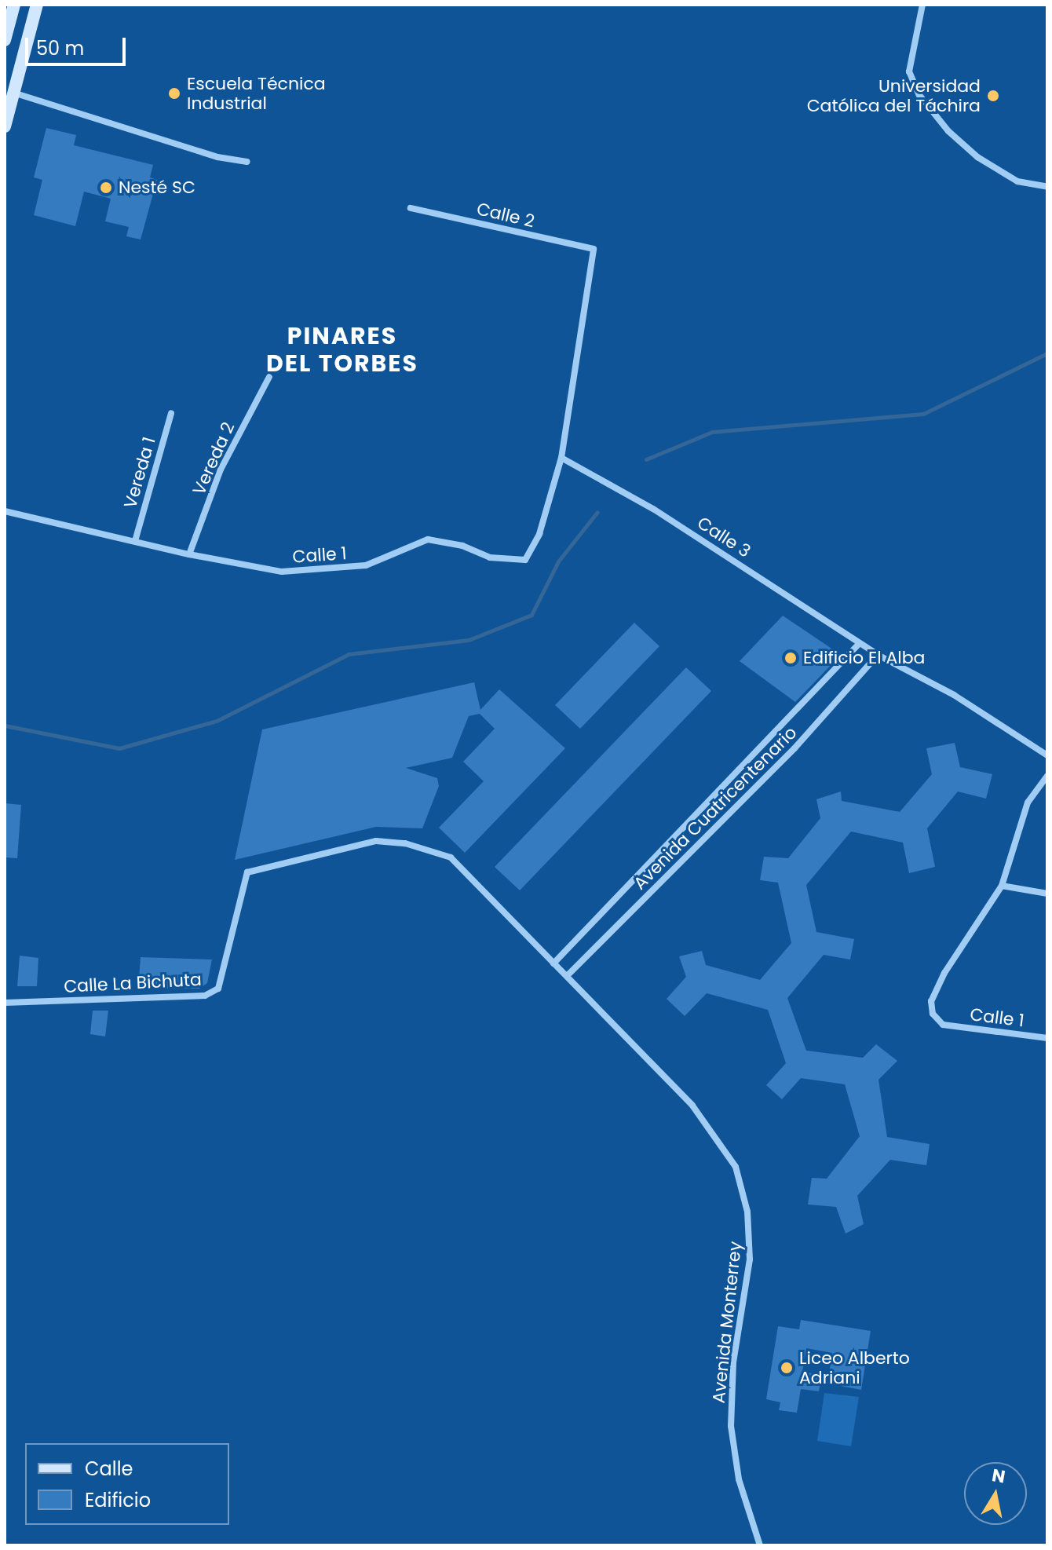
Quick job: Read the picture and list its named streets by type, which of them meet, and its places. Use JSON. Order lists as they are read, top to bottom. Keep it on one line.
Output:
{"streets":{"street":["Calle 2","Vereda 2","Vereda 1","Calle 3","Calle 1","Avenida Cuatricentenario","Calle La Bichuta","Avenida Monterrey"]},"crossings":[["Calle 2","Calle 3"],["Calle 2","Calle 1"],["Vereda 2","Calle 1"],["Vereda 1","Calle 1"],["Calle 3","Calle 1"],["Calle 3","Avenida Cuatricentenario"],["Avenida Cuatricentenario","Calle La Bichuta"],["Avenida Cuatricentenario","Avenida Monterrey"],["Calle La Bichuta","Avenida Monterrey"]],"districts":["PINARES DEL TORBES"],"places":["Escuela Técnica Industrial","Universidad Católica del Táchira","Nesté SC","Edificio El Alba","Liceo Alberto Adriani"],"legend":["Calle","Edificio"],"scale_bar":"50 m","north":"top"}
